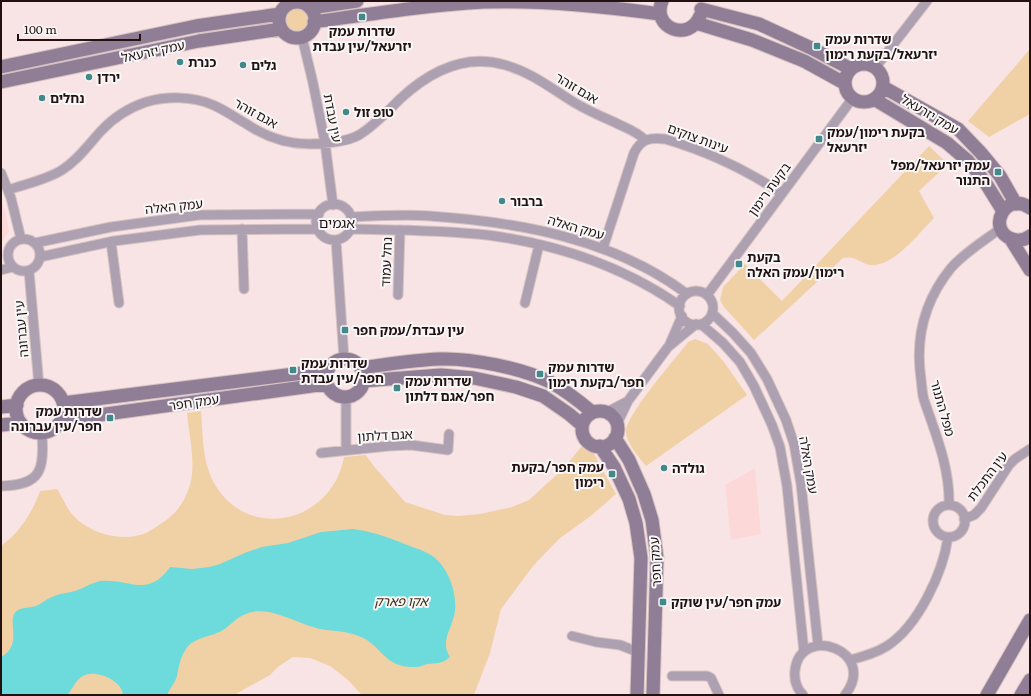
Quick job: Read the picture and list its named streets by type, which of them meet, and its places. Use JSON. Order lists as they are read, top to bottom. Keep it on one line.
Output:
{"streets":{"main road":["עמק יזרעאל","עמק חפר"],"street":["אגם זוהר","עין עבדת","עינות צוקים","בקעת רימון","עמק האלה","נחל עמוד","עין עברונה","מפל התנור","אגם דלתון","עין התכלת"]},"crossings":[["עמק יזרעאל","עין עבדת"],["עמק יזרעאל","בקעת רימון"],["אגם זוהר","עין עבדת"],["אגם זוהר","עינות צוקים"],["עין עבדת","עמק האלה"],["עינות צוקים","בקעת רימון"],["בקעת רימון","עמק האלה"],["עמק האלה","נחל עמוד"],["עמק האלה","עין עברונה"],["עין עברונה","עמק חפר"],["עמק חפר","אגם דלתון"],["מפל התנור","עין התכלת"]],"districts":["אגמים"],"parks":["אקו פארק"],"places":{"transit":["שדרות עמק יזרעאל/עין עבדת","שדרות עמק יזרעאל/בקעת רימון","בקעת רימון/עמק יזרעאל","עמק יזרעאל/מפל התנור","בקעת רימון/עמק האלה","עין עבדת/עמק חפר","שדרות עמק חפר/עין עבדת","שדרות עמק חפר/בקעת רימון","שדרות עמק חפר/אגם דלתון","שדרות עמק חפר/עין עברונה","עמק חפר/בקעת רימון","עמק חפר/עין שוקק"],"other":["כנרת","גלים","ירדן","נחלים","טופ זול","ברבור","גולדה"]},"scale_bar":"100 m"}
